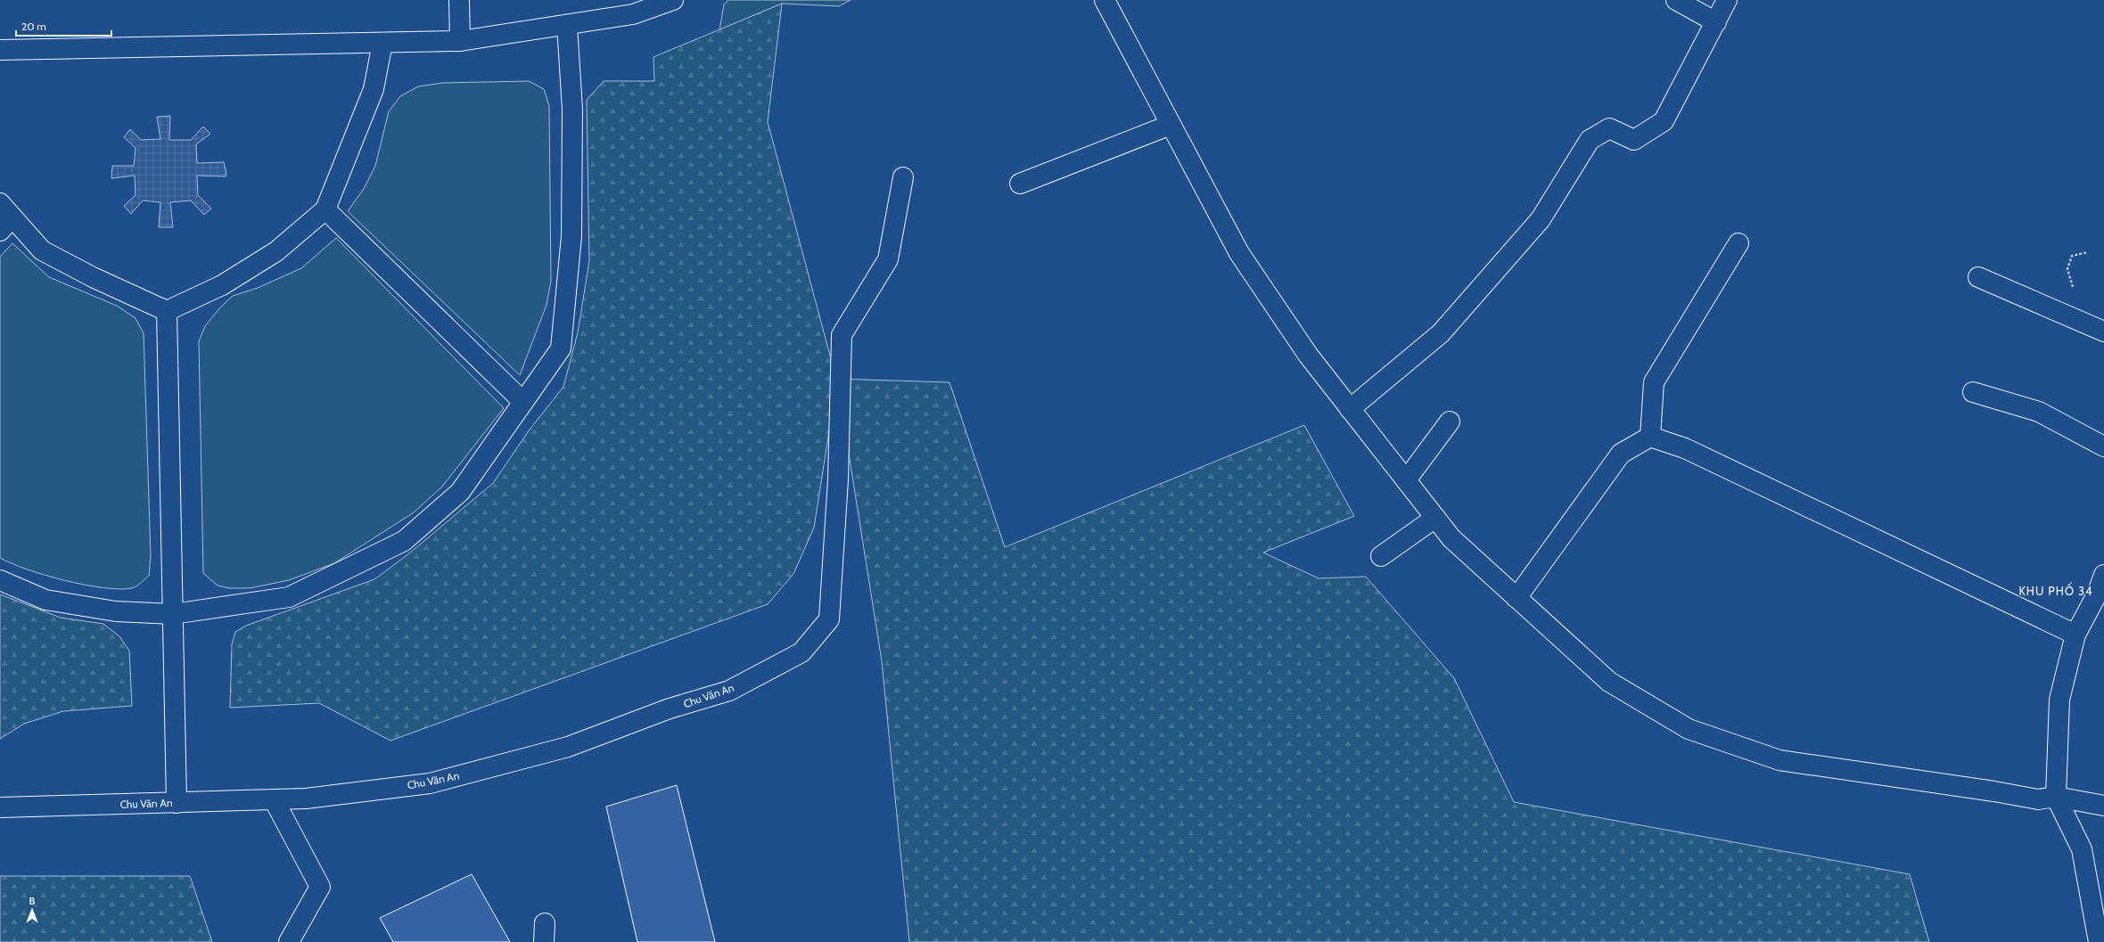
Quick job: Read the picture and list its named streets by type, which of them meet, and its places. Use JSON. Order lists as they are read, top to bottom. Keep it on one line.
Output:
{"streets":{"street":["Chu Văn An"]},"districts":["KHU PHỐ 34"],"scale_bar":"20 m","north":"top"}
